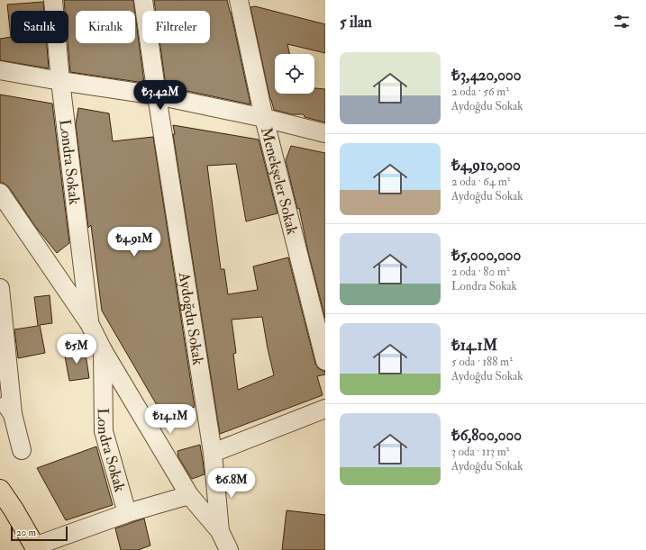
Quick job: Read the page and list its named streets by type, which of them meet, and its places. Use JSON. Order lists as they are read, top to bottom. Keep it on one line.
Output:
{"streets":{"street":["Londra Sokak","Menekşeler Sokak","Aydoğdu Sokak"]},"scale_bar":"20 m","page":{"heading":"5 ilan","chip":["Satılık","Kiralık","Filtreler"],"list":[{"name":"₺3,420,000","note":"2 oda · 56 m² · Aydoğdu Sokak"},{"name":"₺4,910,000","note":"2 oda · 64 m² · Aydoğdu Sokak"},{"name":"₺5,000,000","note":"2 oda · 80 m² · Londra Sokak"},{"name":"₺14.1M","note":"5 oda · 188 m² · Aydoğdu Sokak"},{"name":"₺6,800,000","note":"3 oda · 113 m² · Aydoğdu Sokak"}],"price":["₺3.42M","₺4.91M","₺5M","₺14.1M","₺6.8M"],"scale":"20 m"}}
